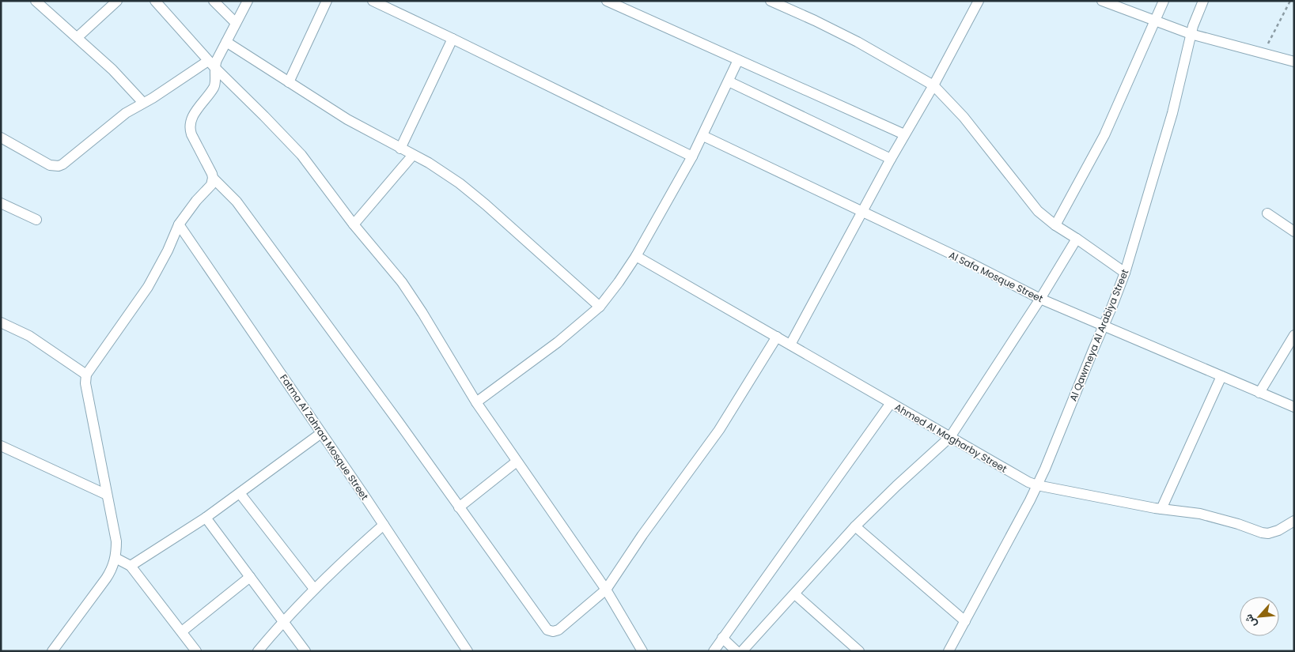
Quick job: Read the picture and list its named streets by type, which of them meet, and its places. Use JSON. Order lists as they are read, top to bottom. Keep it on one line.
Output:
{"streets":{"street":["Al Safa Mosque Street","Al Qawmeya Al Arabiya Street","Fatma Al Zahraa Mosque Street","Ahmed Al Magharby Street"]},"crossings":[["Al Safa Mosque Street","Al Qawmeya Al Arabiya Street"],["Al Qawmeya Al Arabiya Street","Ahmed Al Magharby Street"]],"north":"bottom left"}
